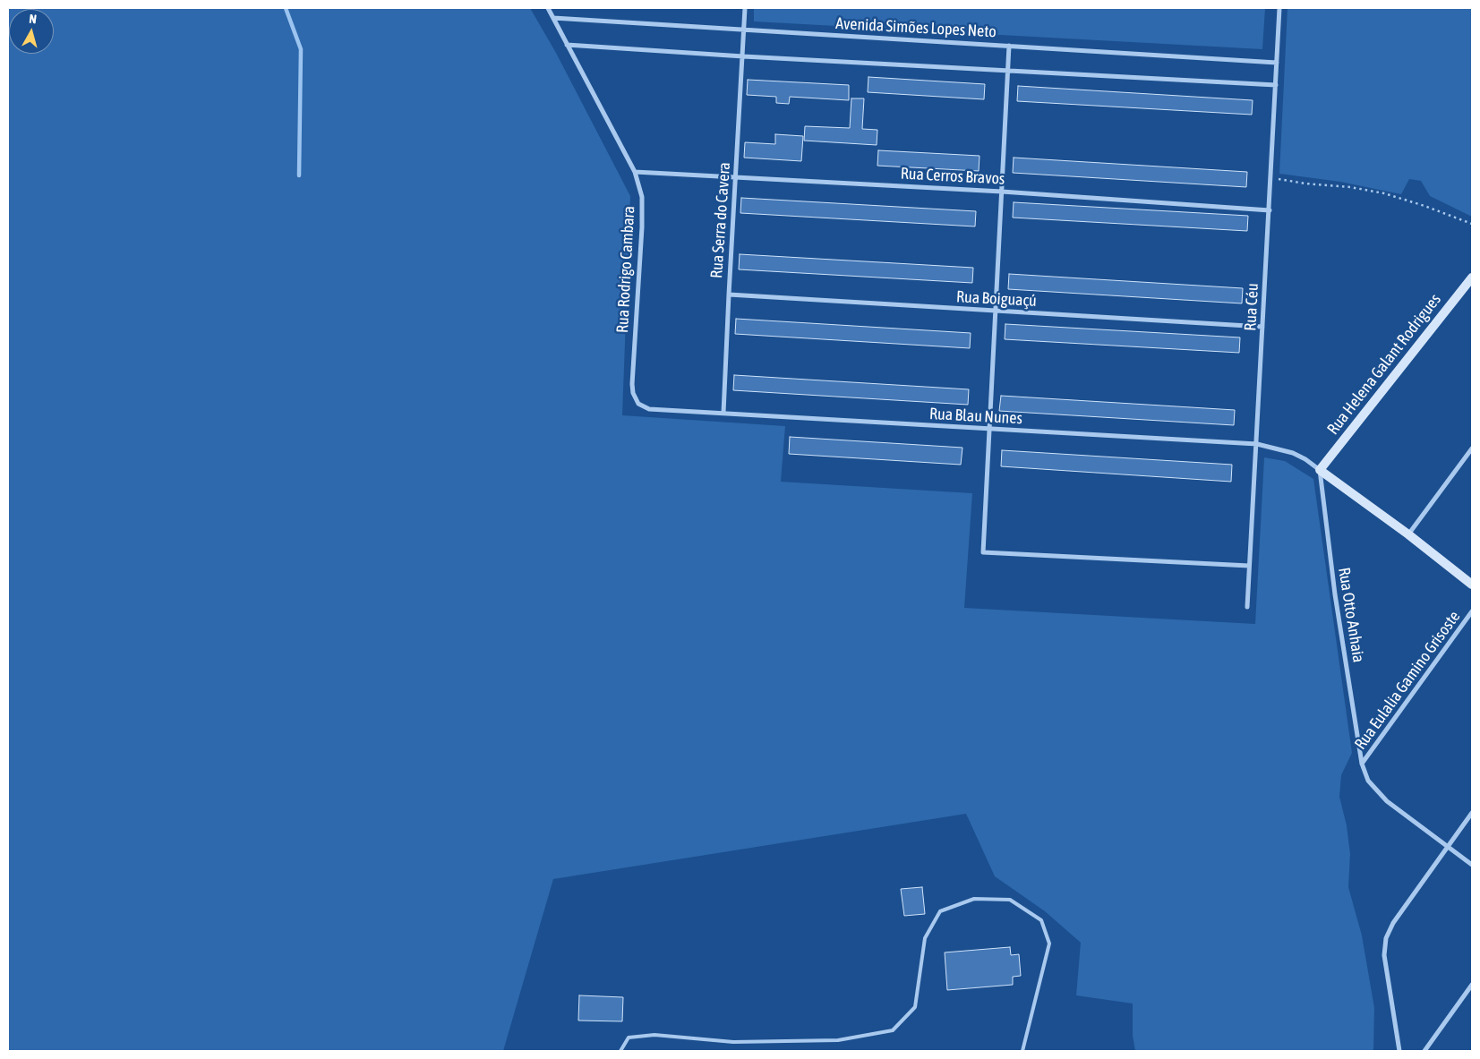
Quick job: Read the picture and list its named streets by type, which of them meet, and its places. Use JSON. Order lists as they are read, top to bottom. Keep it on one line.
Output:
{"streets":{"street":["Avenida Simões Lopes Neto","Rua Cerros Bravos","Rua Serra do Cavera","Rua Rodrigo Cambara","Rua Boiguaçú","Rua Céu","Rua Helena Galant Rodrigues","Rua Blau Nunes","Rua Otto Anhaia","Rua Eulalia Gamino Grisoste"]},"crossings":[["Avenida Simões Lopes Neto","Rua Serra do Cavera"],["Avenida Simões Lopes Neto","Rua Rodrigo Cambara"],["Avenida Simões Lopes Neto","Rua Céu"],["Rua Cerros Bravos","Rua Serra do Cavera"],["Rua Cerros Bravos","Rua Rodrigo Cambara"],["Rua Cerros Bravos","Rua Céu"],["Rua Serra do Cavera","Rua Boiguaçú"],["Rua Serra do Cavera","Rua Blau Nunes"],["Rua Rodrigo Cambara","Rua Blau Nunes"],["Rua Boiguaçú","Rua Céu"],["Rua Céu","Rua Blau Nunes"],["Rua Helena Galant Rodrigues","Rua Blau Nunes"],["Rua Helena Galant Rodrigues","Rua Otto Anhaia"],["Rua Blau Nunes","Rua Otto Anhaia"],["Rua Otto Anhaia","Rua Eulalia Gamino Grisoste"]],"north":"top"}
